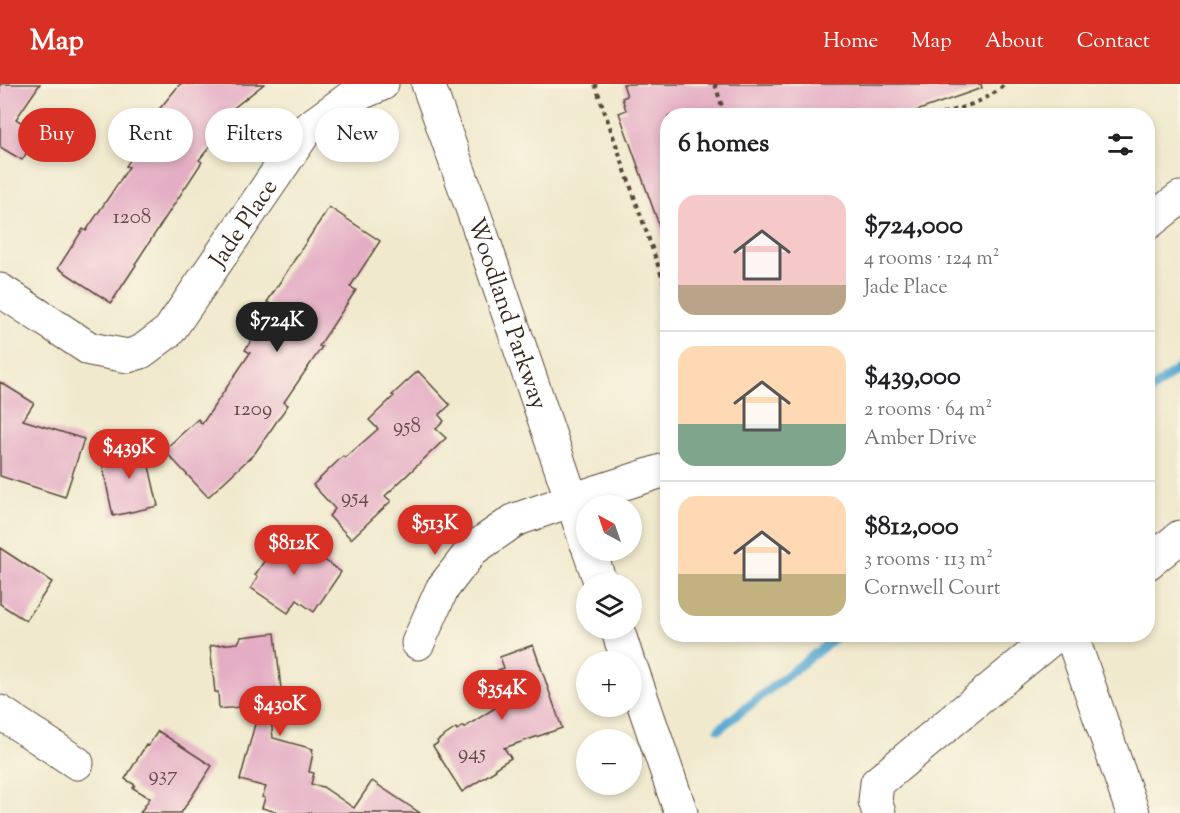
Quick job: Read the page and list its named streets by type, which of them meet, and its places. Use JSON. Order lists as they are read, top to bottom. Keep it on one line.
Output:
{"streets":{"street":["Jade Place","Woodland Parkway"]},"house_numbers":["1208","1209","958","954","945","937"],"north":"top left","page":{"header":"Map","nav":["Home","Map","About","Contact"],"chip":["Buy","Rent","Filters","New"],"heading":"6 homes","list":[{"name":"$724,000","note":"4 rooms · 124 m² · Jade Place"},{"name":"$439,000","note":"2 rooms · 64 m² · Amber Drive"},{"name":"$812,000","note":"3 rooms · 113 m² · Cornwell Court"}],"price":["$724K","$439K","$513K","$812K","$354K","$430K"],"map_buttons":["+","−"]}}
